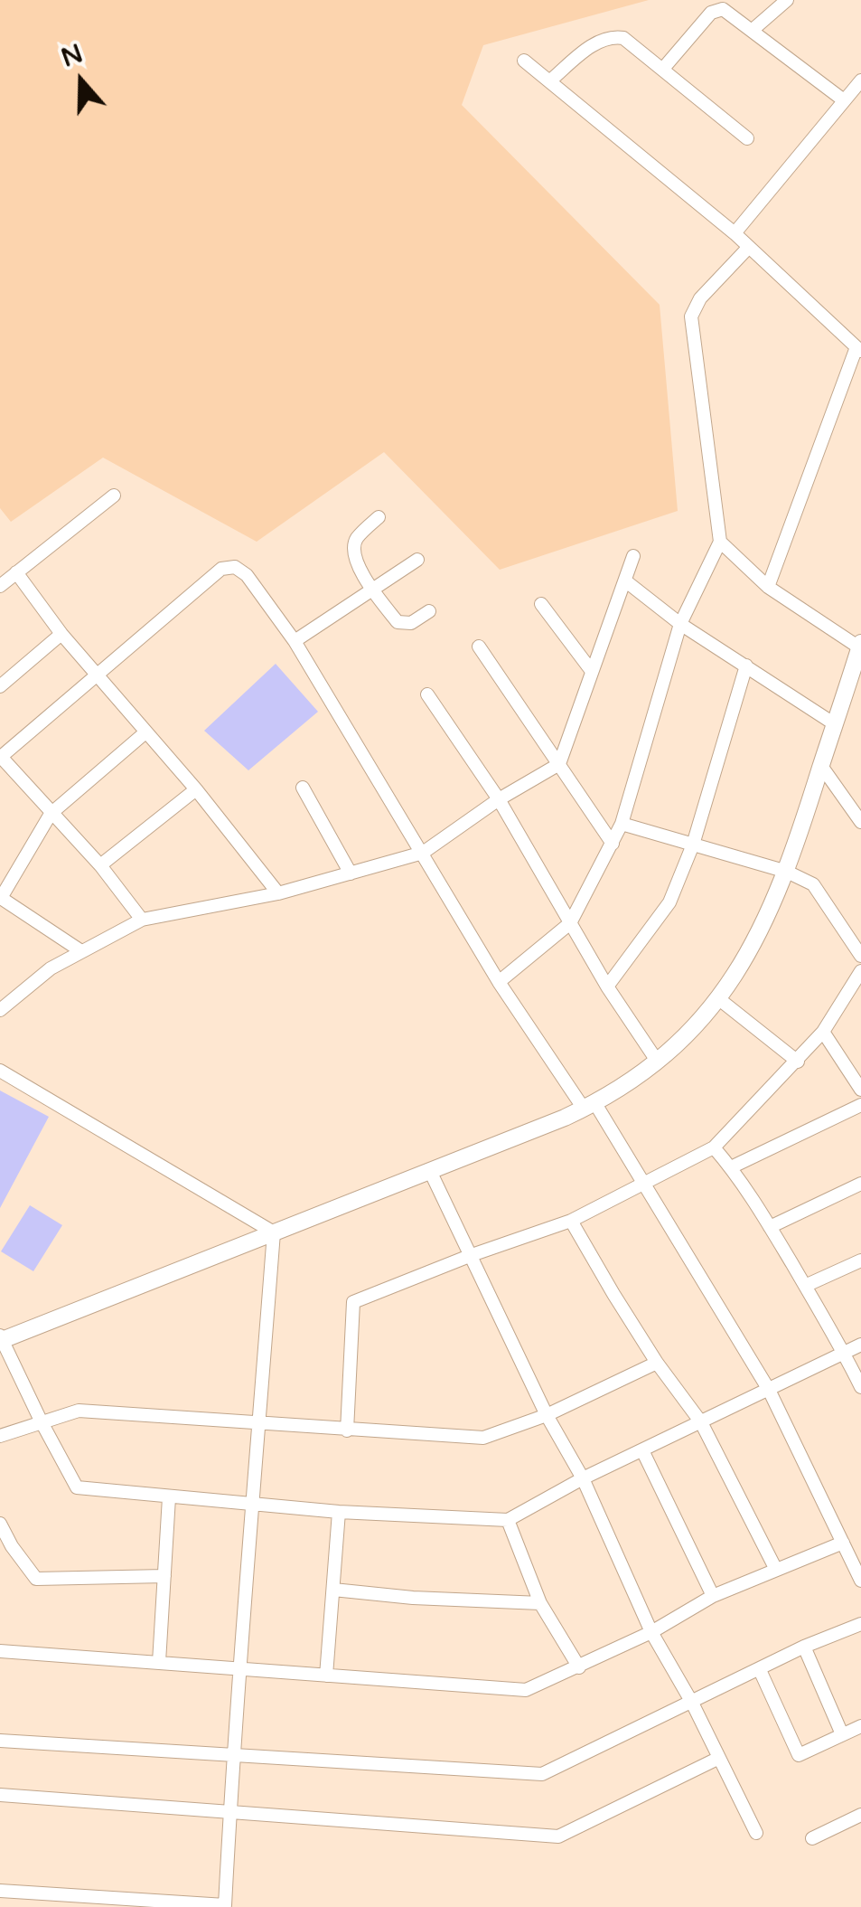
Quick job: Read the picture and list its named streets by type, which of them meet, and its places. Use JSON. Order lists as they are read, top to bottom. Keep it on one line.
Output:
{"north":"top"}
